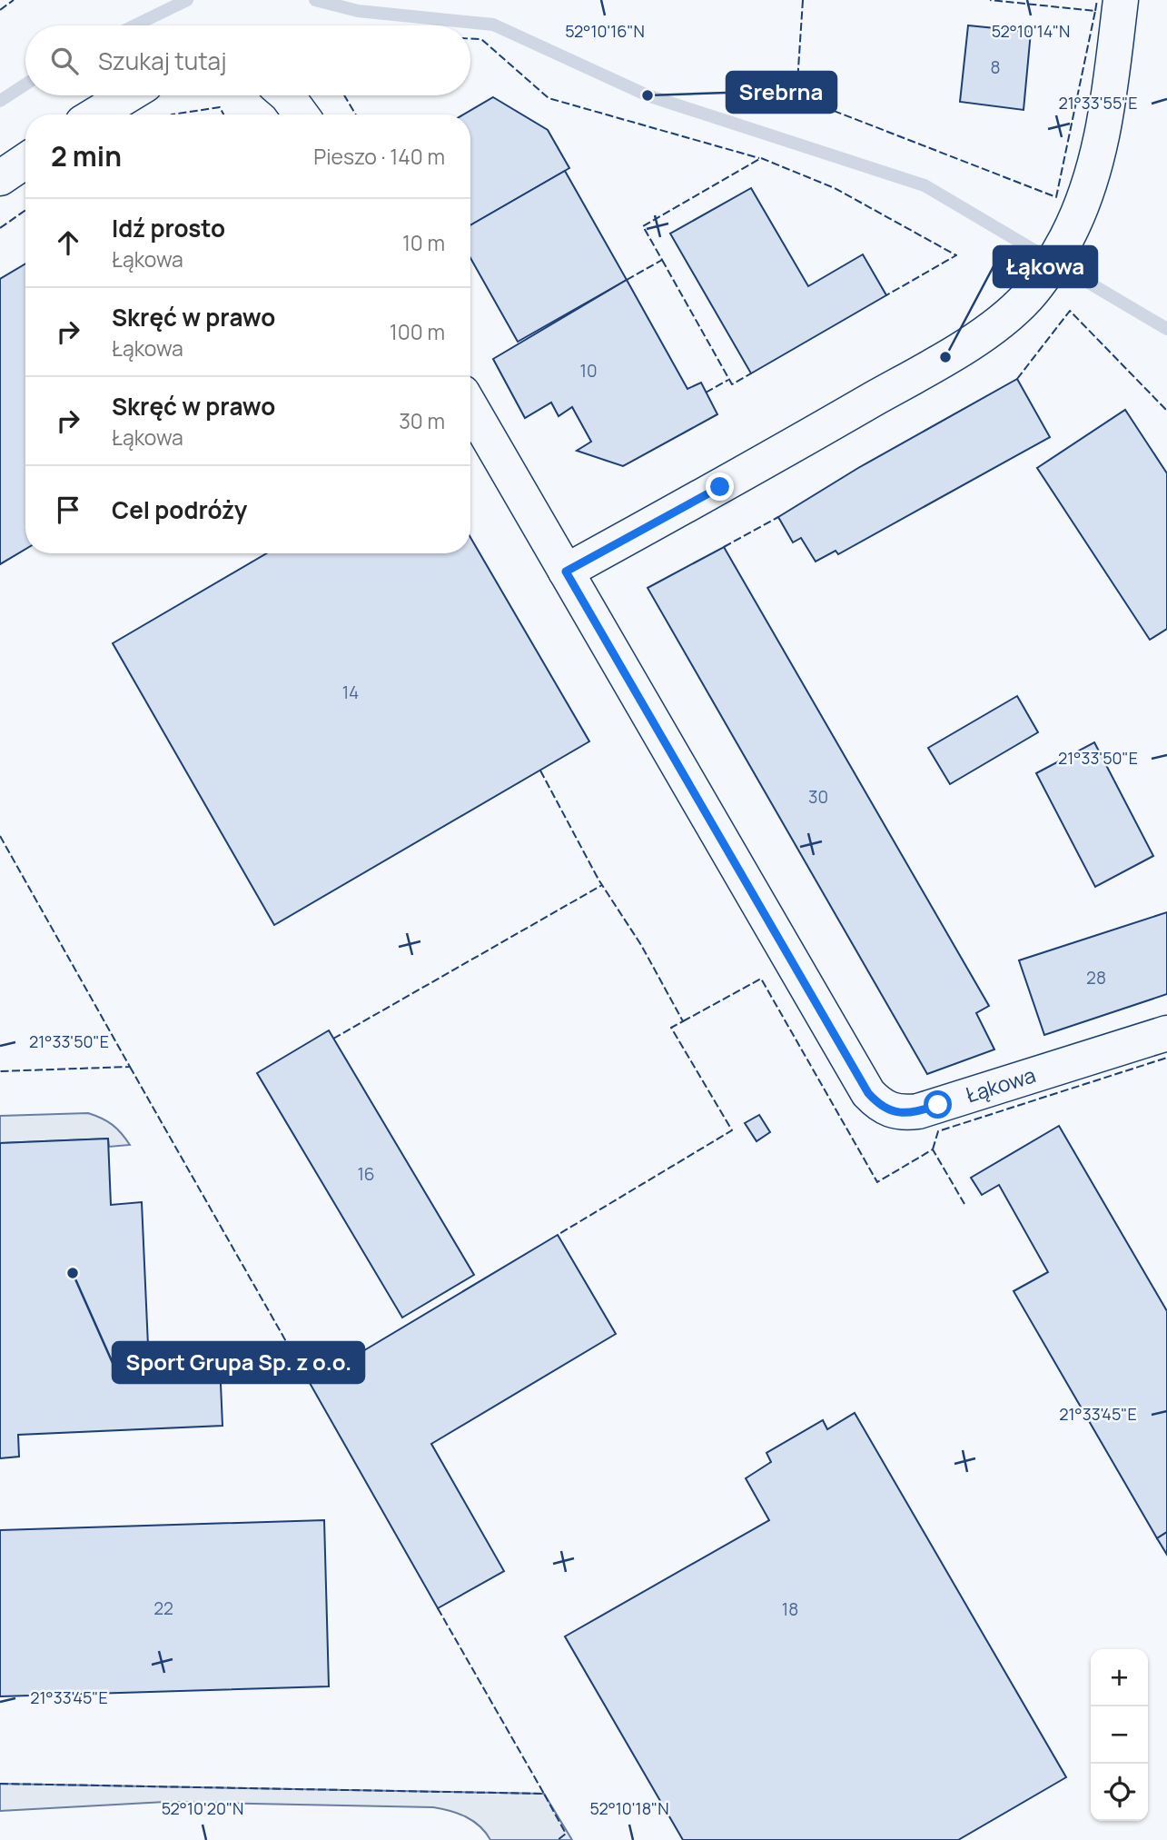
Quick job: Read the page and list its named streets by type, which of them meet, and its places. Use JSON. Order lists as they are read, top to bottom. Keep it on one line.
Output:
{"streets":{"street":["Łąkowa"]},"places":["Srebrna","Łąkowa","Sport Grupa Sp. z o.o."],"house_numbers":["8","10","14","30","28","16","22","18"],"page":{"search":"Szukaj tutaj","heading":["2 min","Pieszo · 140 m"],"list":[["Idź prosto","Łąkowa","10 m"],["Skręć w prawo","Łąkowa","100 m"],["Skręć w prawo","Łąkowa","30 m"],"Cel podróży"],"map_buttons":["+","−"]},"coordinates":["52°10'16\"N","52°10'14\"N","21°33'55\"E","21°33'50\"E","21°33'45\"E","52°10'20\"N","52°10'18\"N"]}
